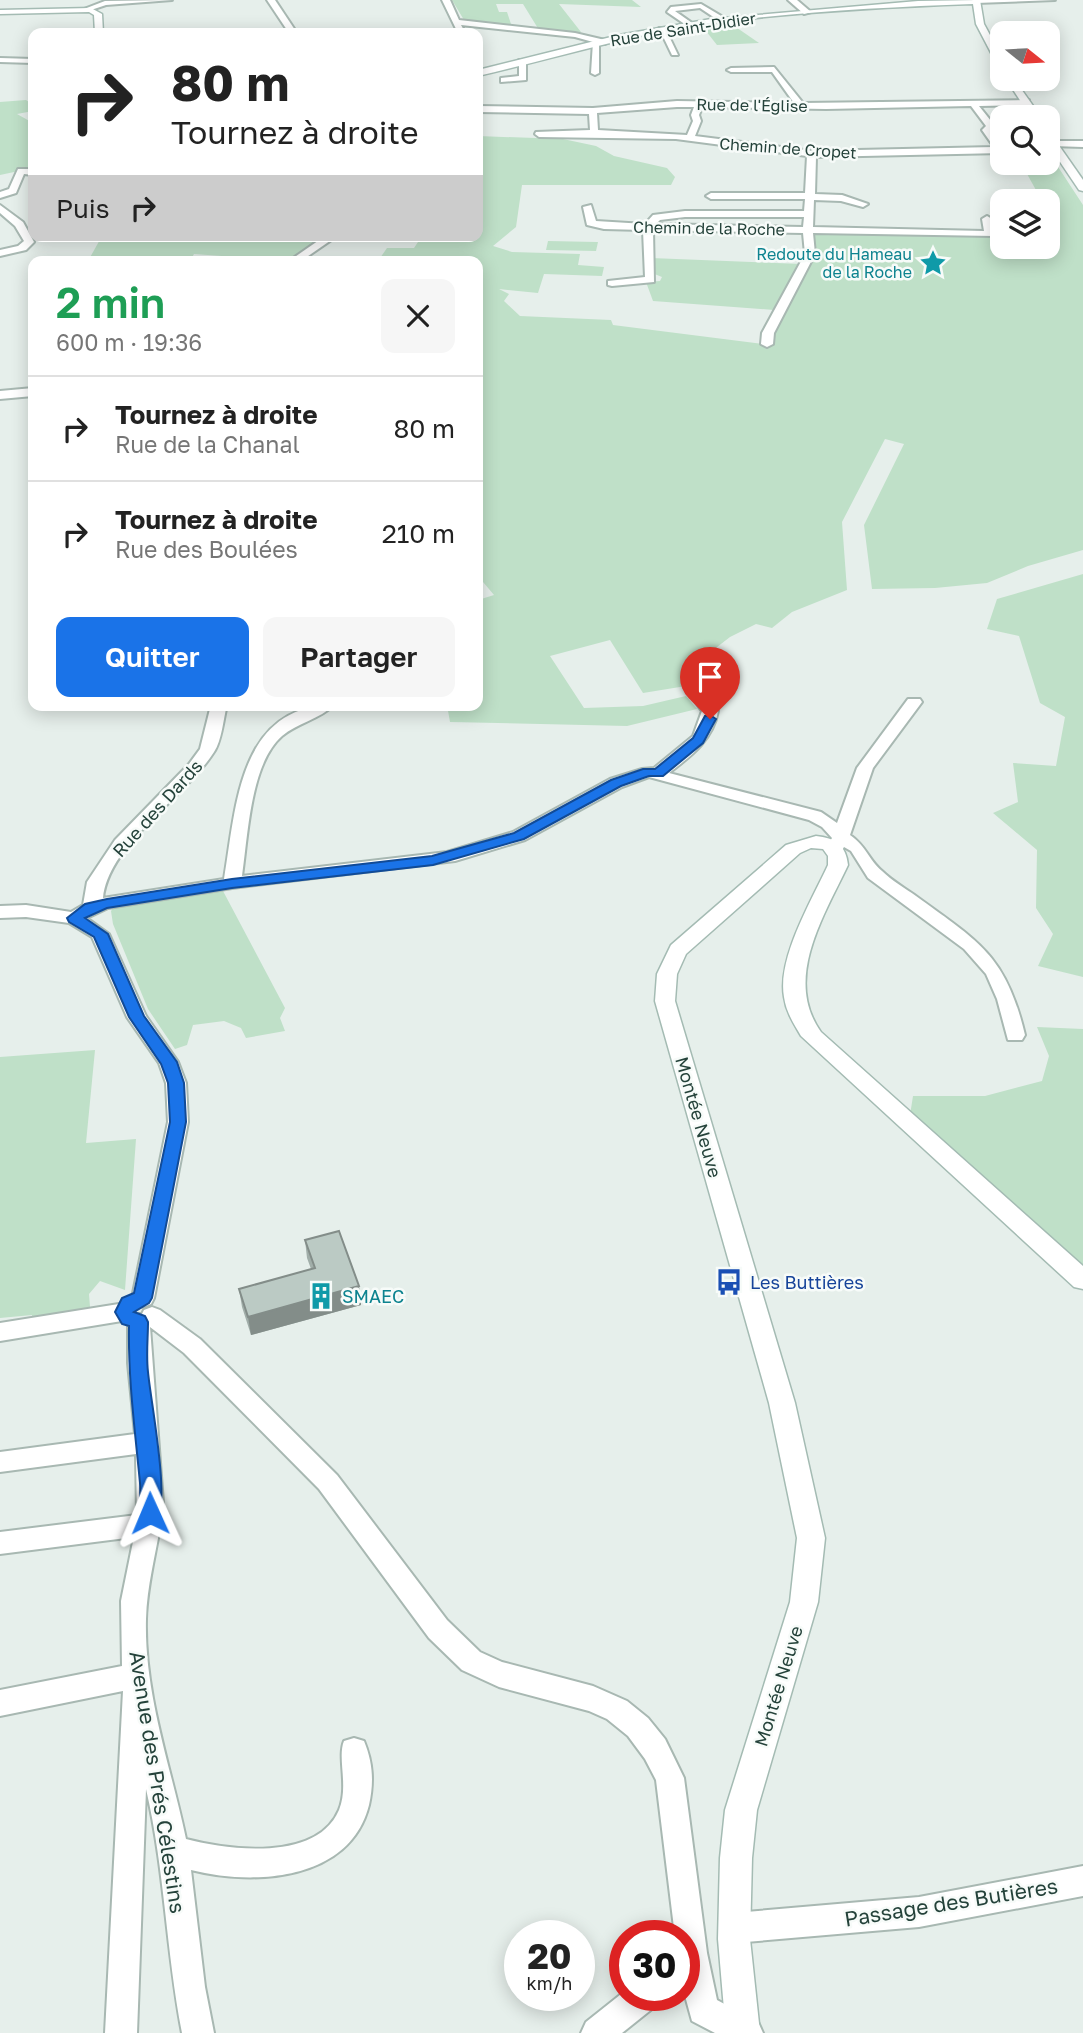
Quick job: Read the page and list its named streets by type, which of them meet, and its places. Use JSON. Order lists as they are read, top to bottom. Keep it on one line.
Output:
{"streets":{"street":["Rue de Saint-Didier","Rue de l'Église","Chemin de Cropet","Chemin de la Roche","Rue des Dards","Montée Neuve","Avenue des Prés Célestins","Passage des Butières"]},"crossings":[["Chemin de Cropet","Chemin de la Roche"],["Rue des Dards","Avenue des Prés Célestins"],["Montée Neuve","Passage des Butières"]],"places":{"place":["Redoute du Hameau de la Roche"],"bus stop":["Les Buttières"],"building":["SMAEC"]},"north":"right","page":{"turn":["80 m","Tournez à droite"],"then":"Puis","heading":["2 min","600 m · 19:36"],"list":[{"name":"Tournez à droite","note":"Rue de la Chanal","value":"80 m"},{"name":"Tournez à droite","note":"Rue des Boulées","value":"210 m"}],"buttons":["Quitter","Partager"],"speed":"20 km/h","limit":"30"}}
